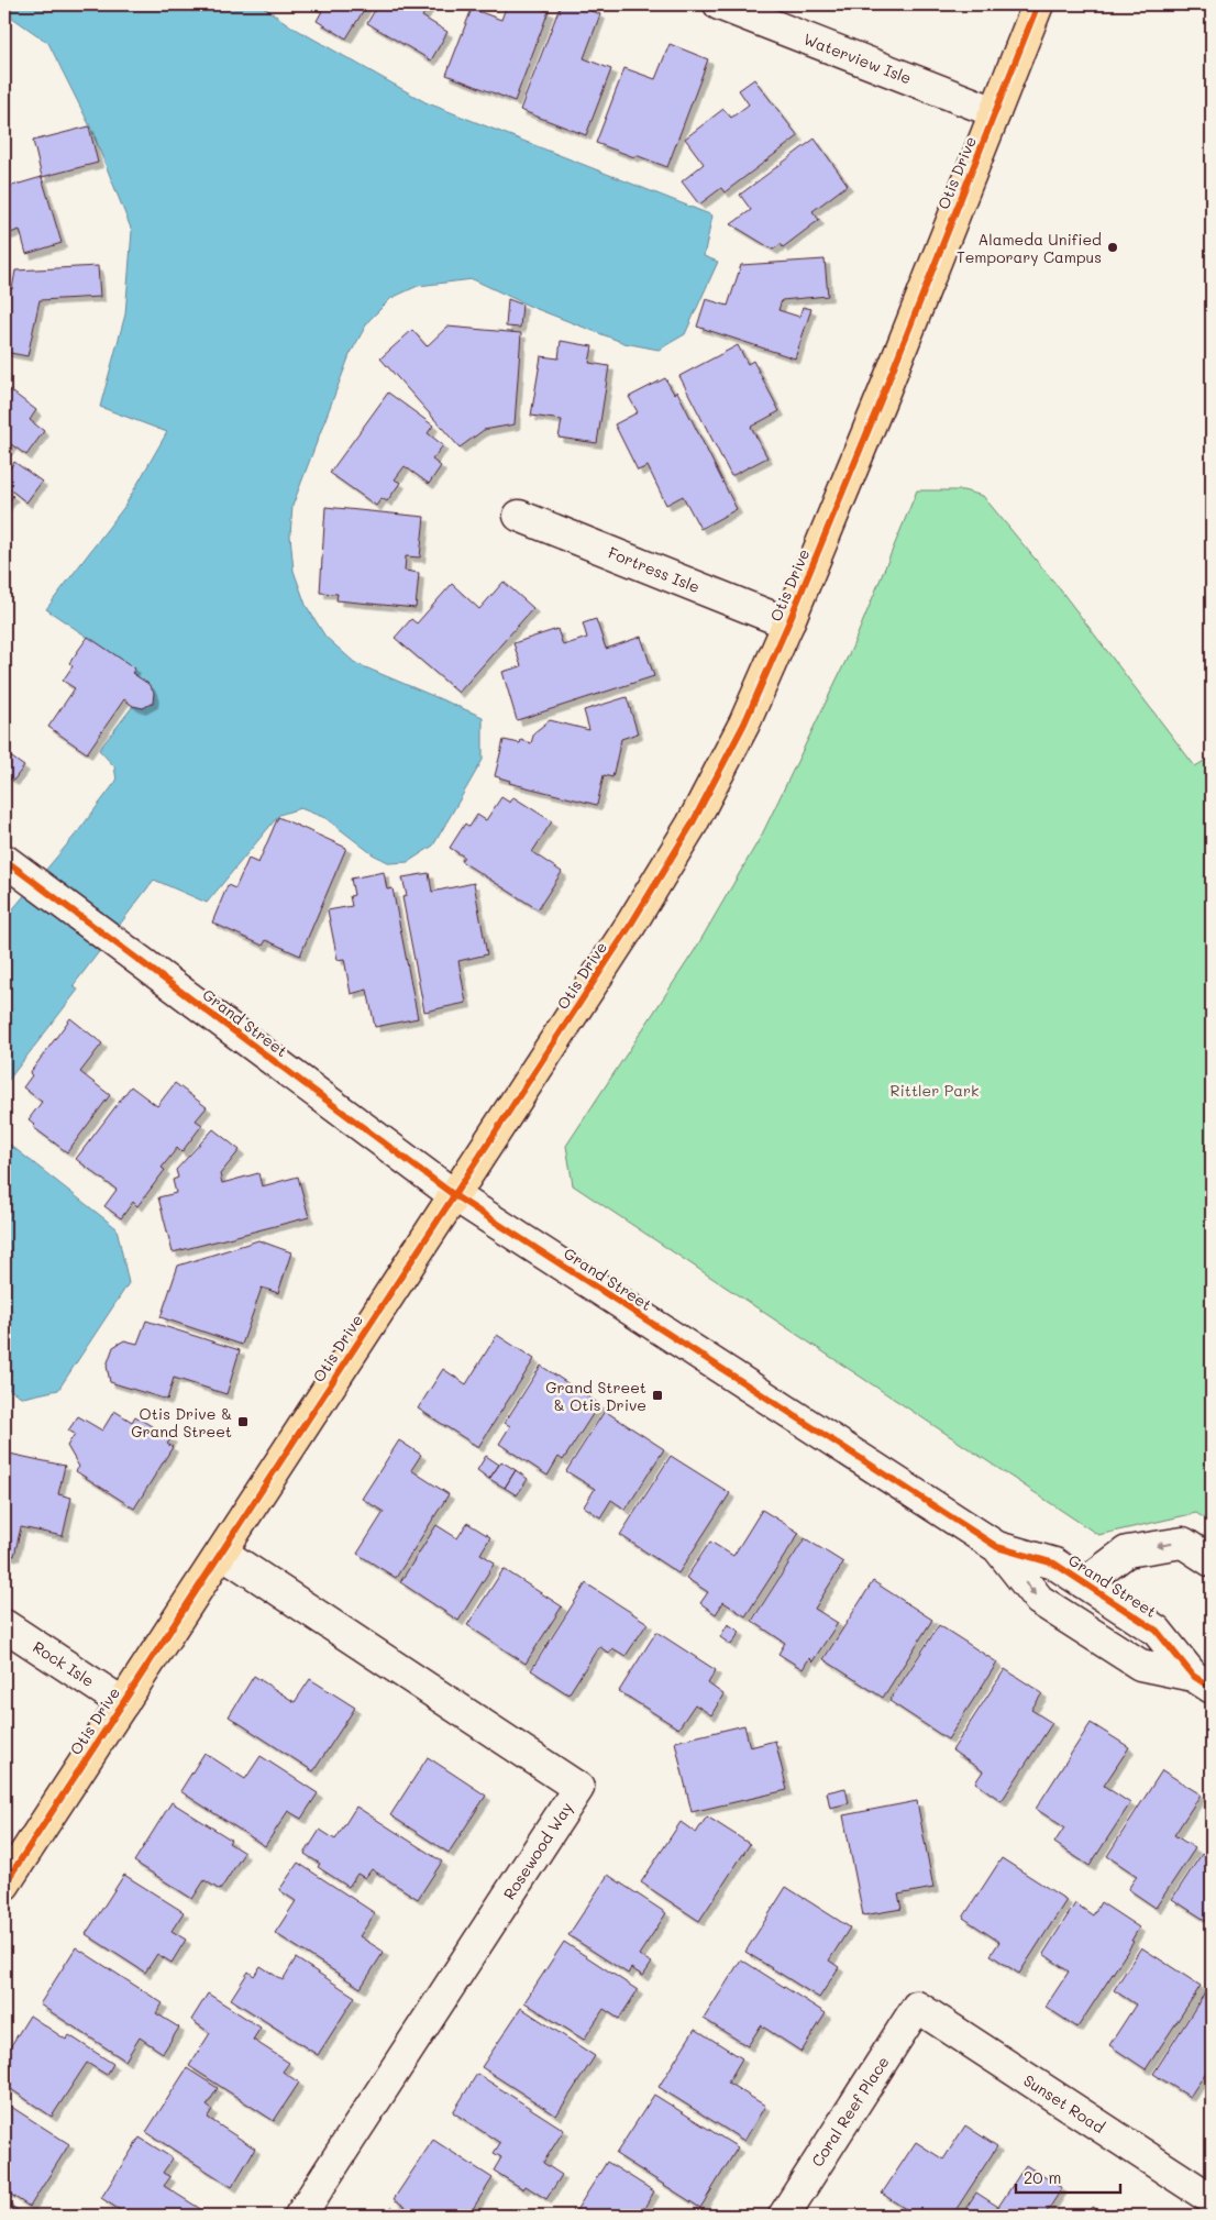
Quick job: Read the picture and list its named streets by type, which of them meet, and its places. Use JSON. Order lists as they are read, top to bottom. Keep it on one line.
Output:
{"streets":{"main road":["Otis Drive"],"street":["Waterview Isle","Fortress Isle","Grand Street","Rock Isle","Rosewood Way","Sunset Road","Coral Reef Place"]},"crossings":[["Waterview Isle","Otis Drive"],["Otis Drive","Fortress Isle"],["Otis Drive","Grand Street"],["Otis Drive","Rock Isle"],["Otis Drive","Rosewood Way"],["Sunset Road","Coral Reef Place"]],"parks":["Rittler Park"],"places":{"other":["Alameda Unified Temporary Campus"],"transit":["Grand Street & Otis Drive","Otis Drive & Grand Street"]},"scale_bar":"20 m"}
